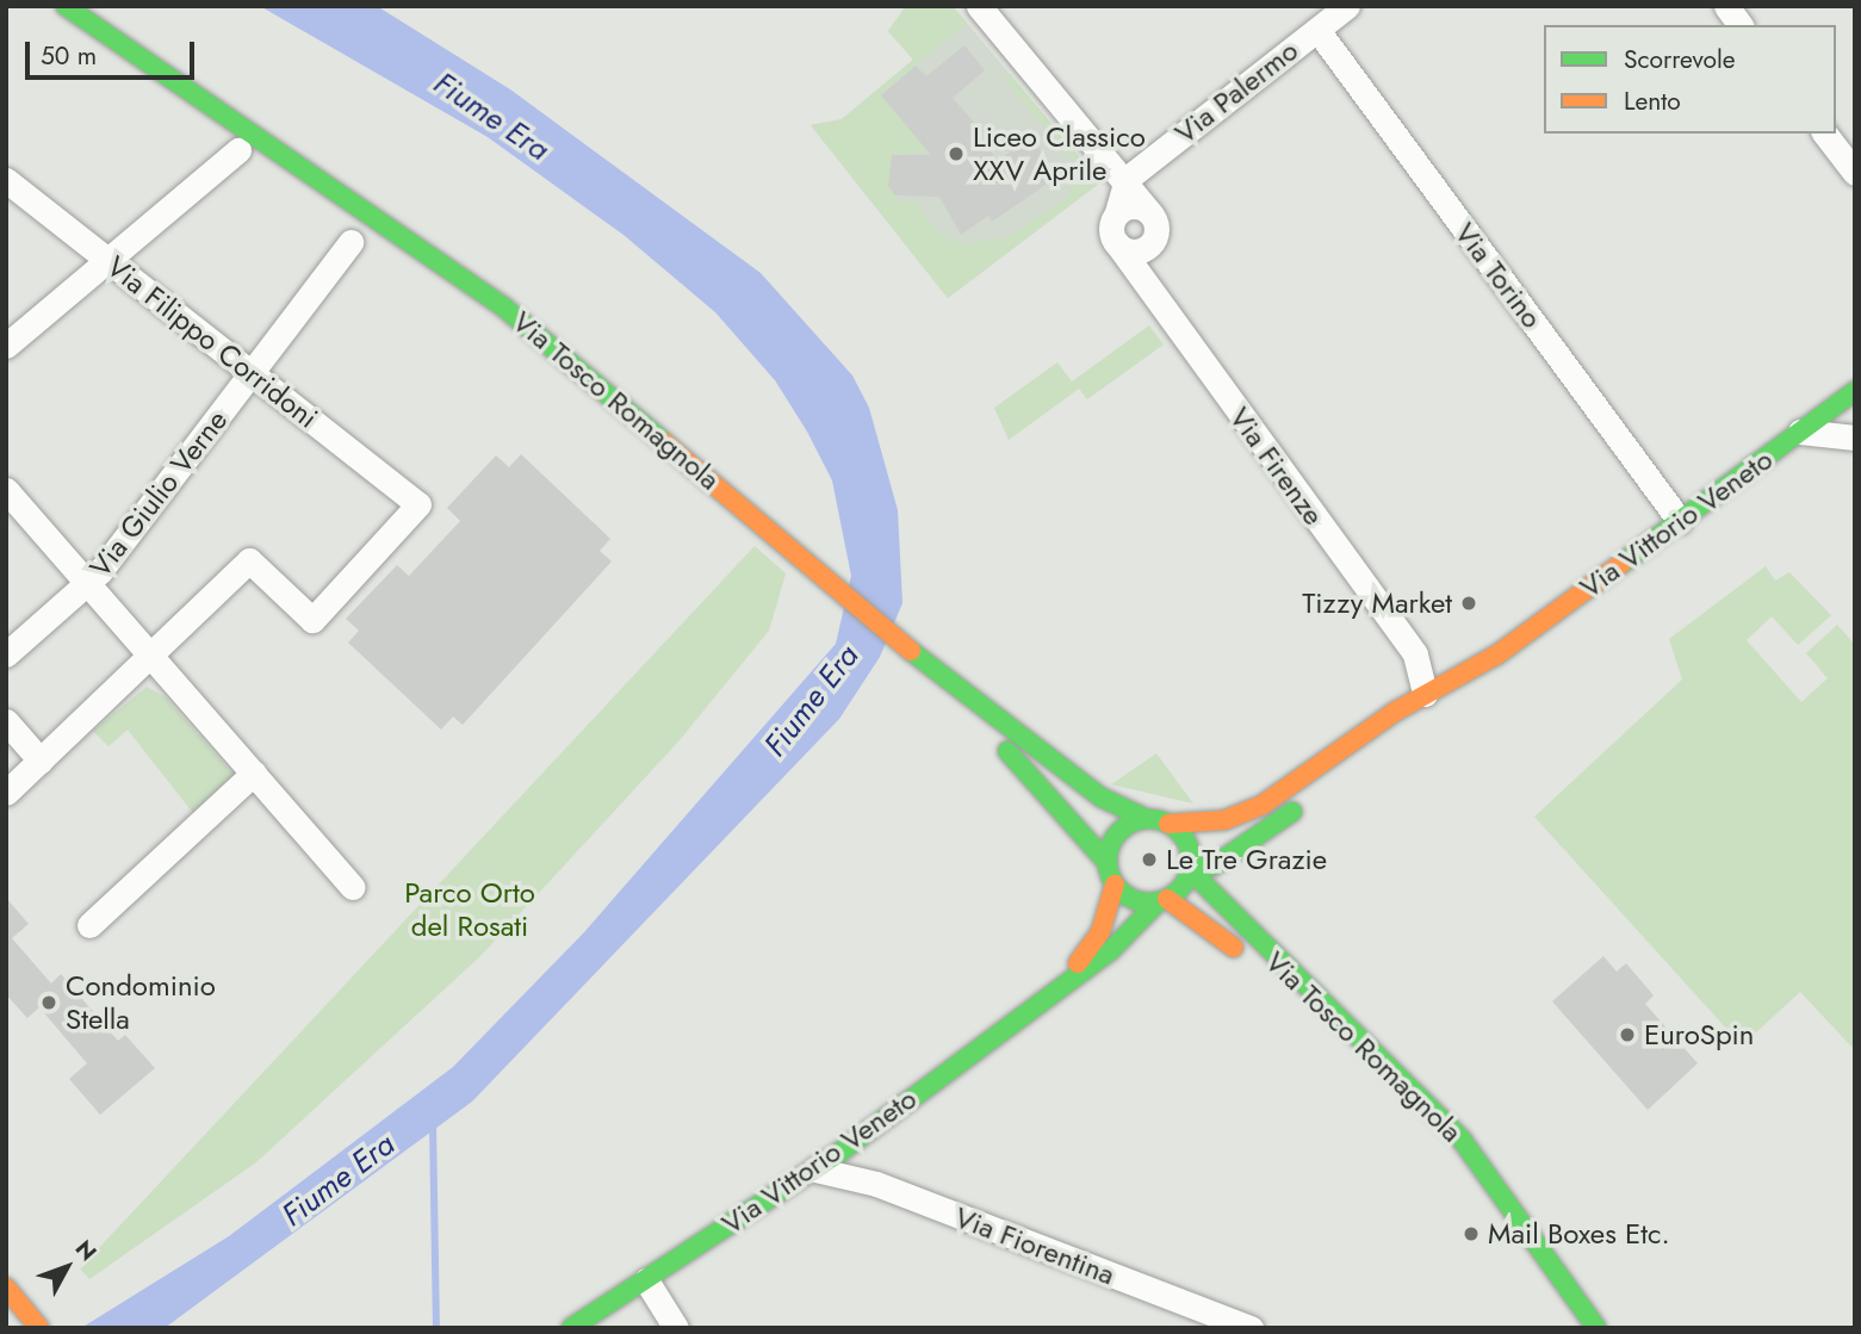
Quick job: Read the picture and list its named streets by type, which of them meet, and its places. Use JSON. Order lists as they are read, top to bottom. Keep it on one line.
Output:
{"streets":{"main road":["Via Tosco Romagnola","Via Vittorio Veneto"],"street":["Via Palermo","Via Torino","Via Filippo Corridoni","Via Firenze","Via Giulio Verne","Via Fiorentina"]},"crossings":[["Via Palermo","Via Torino"],["Via Torino","Via Vittorio Veneto"],["Via Filippo Corridoni","Via Giulio Verne"],["Via Tosco Romagnola","Via Vittorio Veneto"],["Via Firenze","Via Vittorio Veneto"],["Via Vittorio Veneto","Via Fiorentina"]],"water":["Fiume Era"],"parks":["Parco Orto del Rosati"],"places":["Liceo Classico XXV Aprile","Tizzy Market","Le Tre Grazie","Condominio Stella","EuroSpin","Mail Boxes Etc."],"legend":["Scorrevole","Lento"],"scale_bar":"50 m","north":"top right"}
